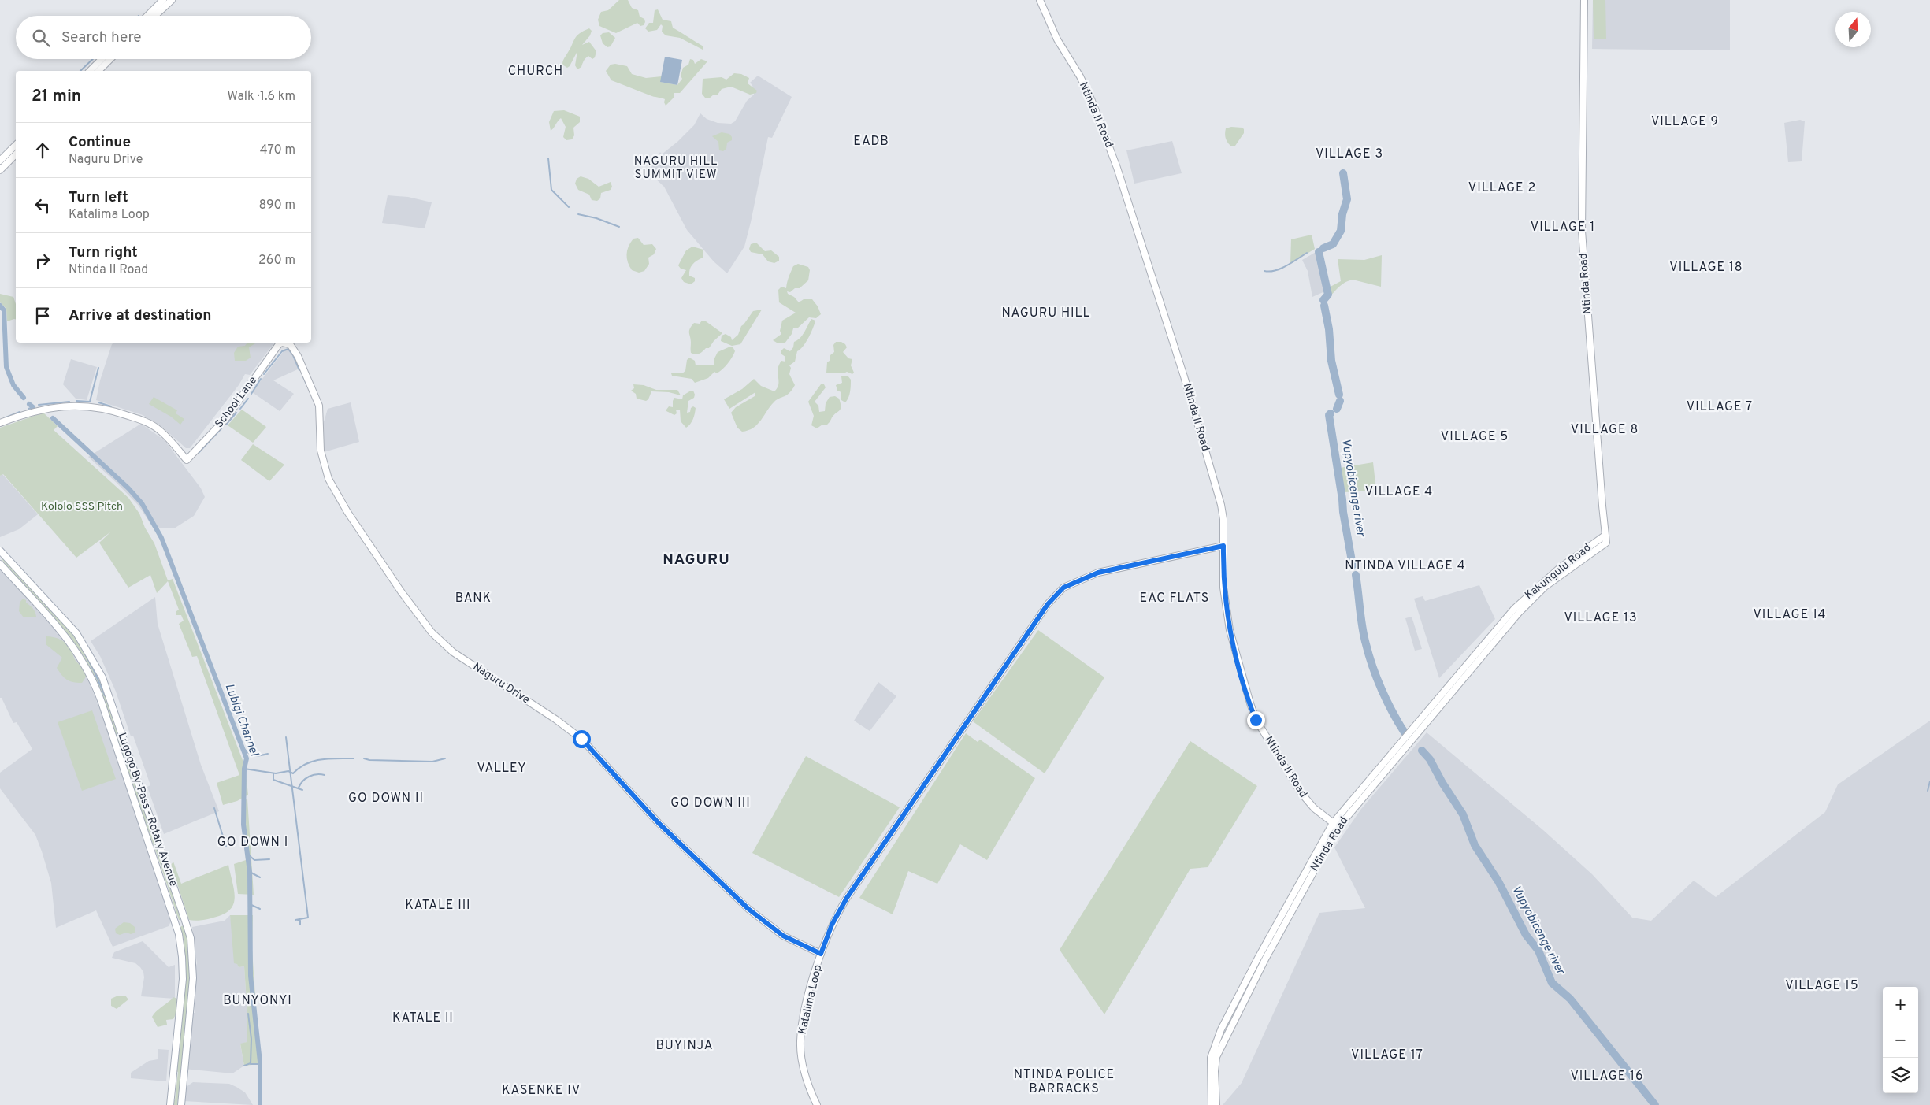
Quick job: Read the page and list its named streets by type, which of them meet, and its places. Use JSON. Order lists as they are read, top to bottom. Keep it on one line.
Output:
{"streets":{"main road":["Ntinda II Road","Ntinda Road","School Lane","Kakungulu Road","Naguru Drive","Lugogo By-Pass - Rotary Avenue","Katalima Loop"]},"crossings":[["Ntinda II Road","Ntinda Road"],["Ntinda II Road","Katalima Loop"],["Ntinda Road","Kakungulu Road"],["School Lane","Naguru Drive"],["Naguru Drive","Katalima Loop"]],"districts":["CHURCH","VILLAGE 9","EADB","VILLAGE 3","NAGURU HILL SUMMIT VIEW","VILLAGE 2","VILLAGE 1","VILLAGE 18","NAGURU HILL","VILLAGE 7","VILLAGE 8","VILLAGE 5","VILLAGE 4","NAGURU","NTINDA VILLAGE 4","BANK","EAC FLATS","VILLAGE 14","VILLAGE 13","VALLEY","GO DOWN II","GO DOWN III","GO DOWN I","KATALE III","VILLAGE 15","BUNYONYI","KATALE II","BUYINJA","VILLAGE 17","NTINDA POLICE BARRACKS","VILLAGE 16","KASENKE IV"],"water":["Vupyobicenge river","Lubigi Channel"],"parks":["Kololo SSS Pitch"],"north":"top","page":{"search":"Search here","heading":["21 min","Walk · 1.6 km"],"list":[["Continue","Naguru Drive","470 m"],["Turn left","Katalima Loop","890 m"],["Turn right","Ntinda II Road","260 m"],"Arrive at destination"],"map_buttons":["+","−"]}}
